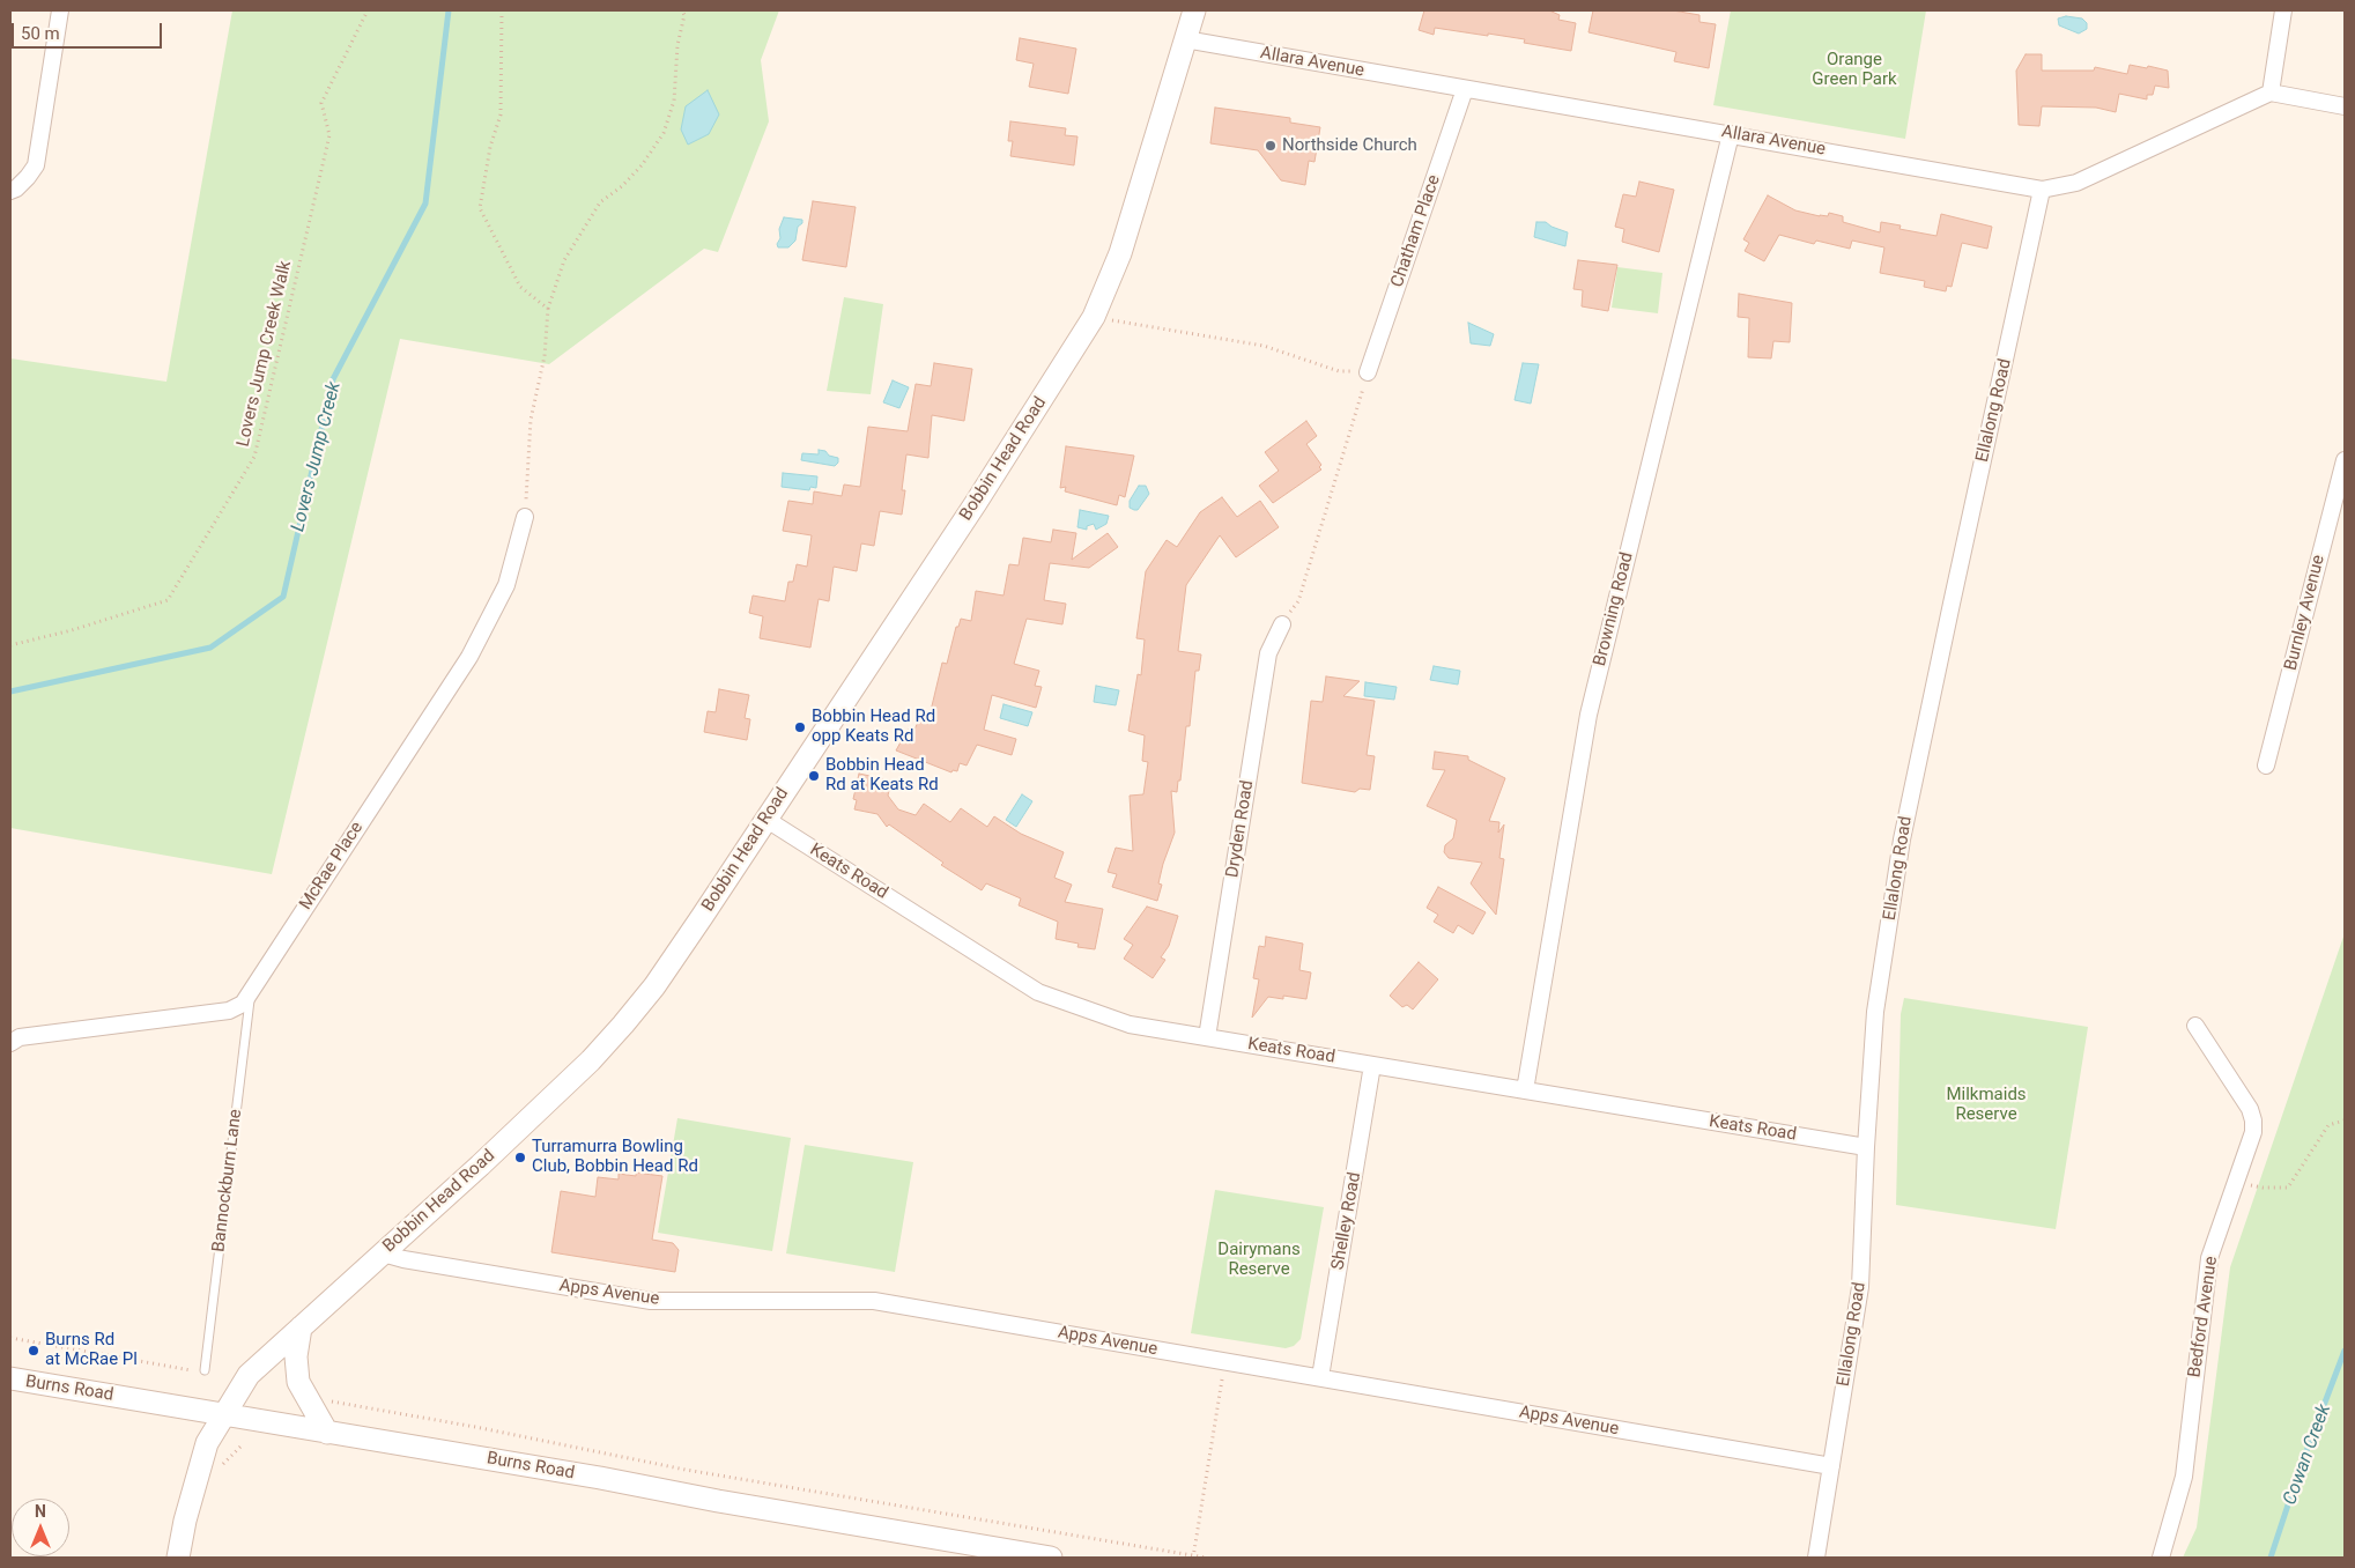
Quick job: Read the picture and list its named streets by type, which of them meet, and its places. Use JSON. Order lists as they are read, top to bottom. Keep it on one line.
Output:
{"streets":{"main road":["Bobbin Head Road","Burns Road"],"street":["Allara Avenue","Chatham Place","Ellalong Road","Browning Road","Burnley Avenue","Dryden Road","McRae Place","Keats Road","Shelley Road","Apps Avenue","Bedford Avenue"],"lane":["Bannockburn Lane"],"path":["Lovers Jump Creek Walk"]},"crossings":[["Allara Avenue","Chatham Place"],["Allara Avenue","Ellalong Road"],["Allara Avenue","Bobbin Head Road"],["Allara Avenue","Browning Road"],["Ellalong Road","Keats Road"],["Ellalong Road","Apps Avenue"],["Bobbin Head Road","Keats Road"],["Bobbin Head Road","Apps Avenue"],["Bobbin Head Road","Burns Road"],["Browning Road","Keats Road"],["Dryden Road","Keats Road"],["McRae Place","Bannockburn Lane"],["Keats Road","Shelley Road"],["Shelley Road","Apps Avenue"]],"water":["Lovers Jump Creek","Cowan Creek"],"parks":["Orange Green Park","Milkmaids Reserve","Dairymans Reserve"],"places":["Northside Church","Bobbin Head Rd opp Keats Rd","Bobbin Head Rd at Keats Rd","Turramurra Bowling Club, Bobbin Head Rd","Burns Rd at McRae Pl"],"scale_bar":"50 m","north":"top"}
